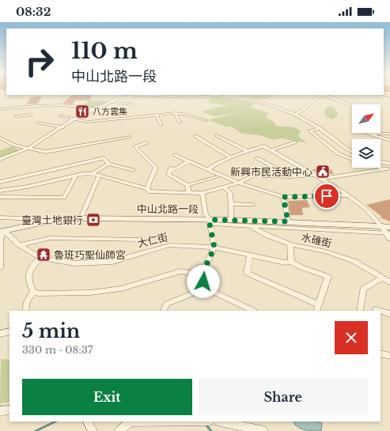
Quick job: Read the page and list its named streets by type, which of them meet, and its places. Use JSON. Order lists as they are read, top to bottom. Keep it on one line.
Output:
{"streets":{"main road":["中山北路一段"],"street":["大仁街","水碓街"]},"crossings":[["中山北路一段","大仁街"],["中山北路一段","水碓街"]],"places":{"restaurant":["八方雲集"],"public building":["新興市民活動中心"],"bank":["臺灣土地銀行"],"temple":["魯班巧聖仙師宮"]},"north":"top right","page":{"status":"08:32","turn":["110 m","中山北路一段"],"heading":["5 min","330 m · 08:37"],"buttons":["Exit","Share"]}}
